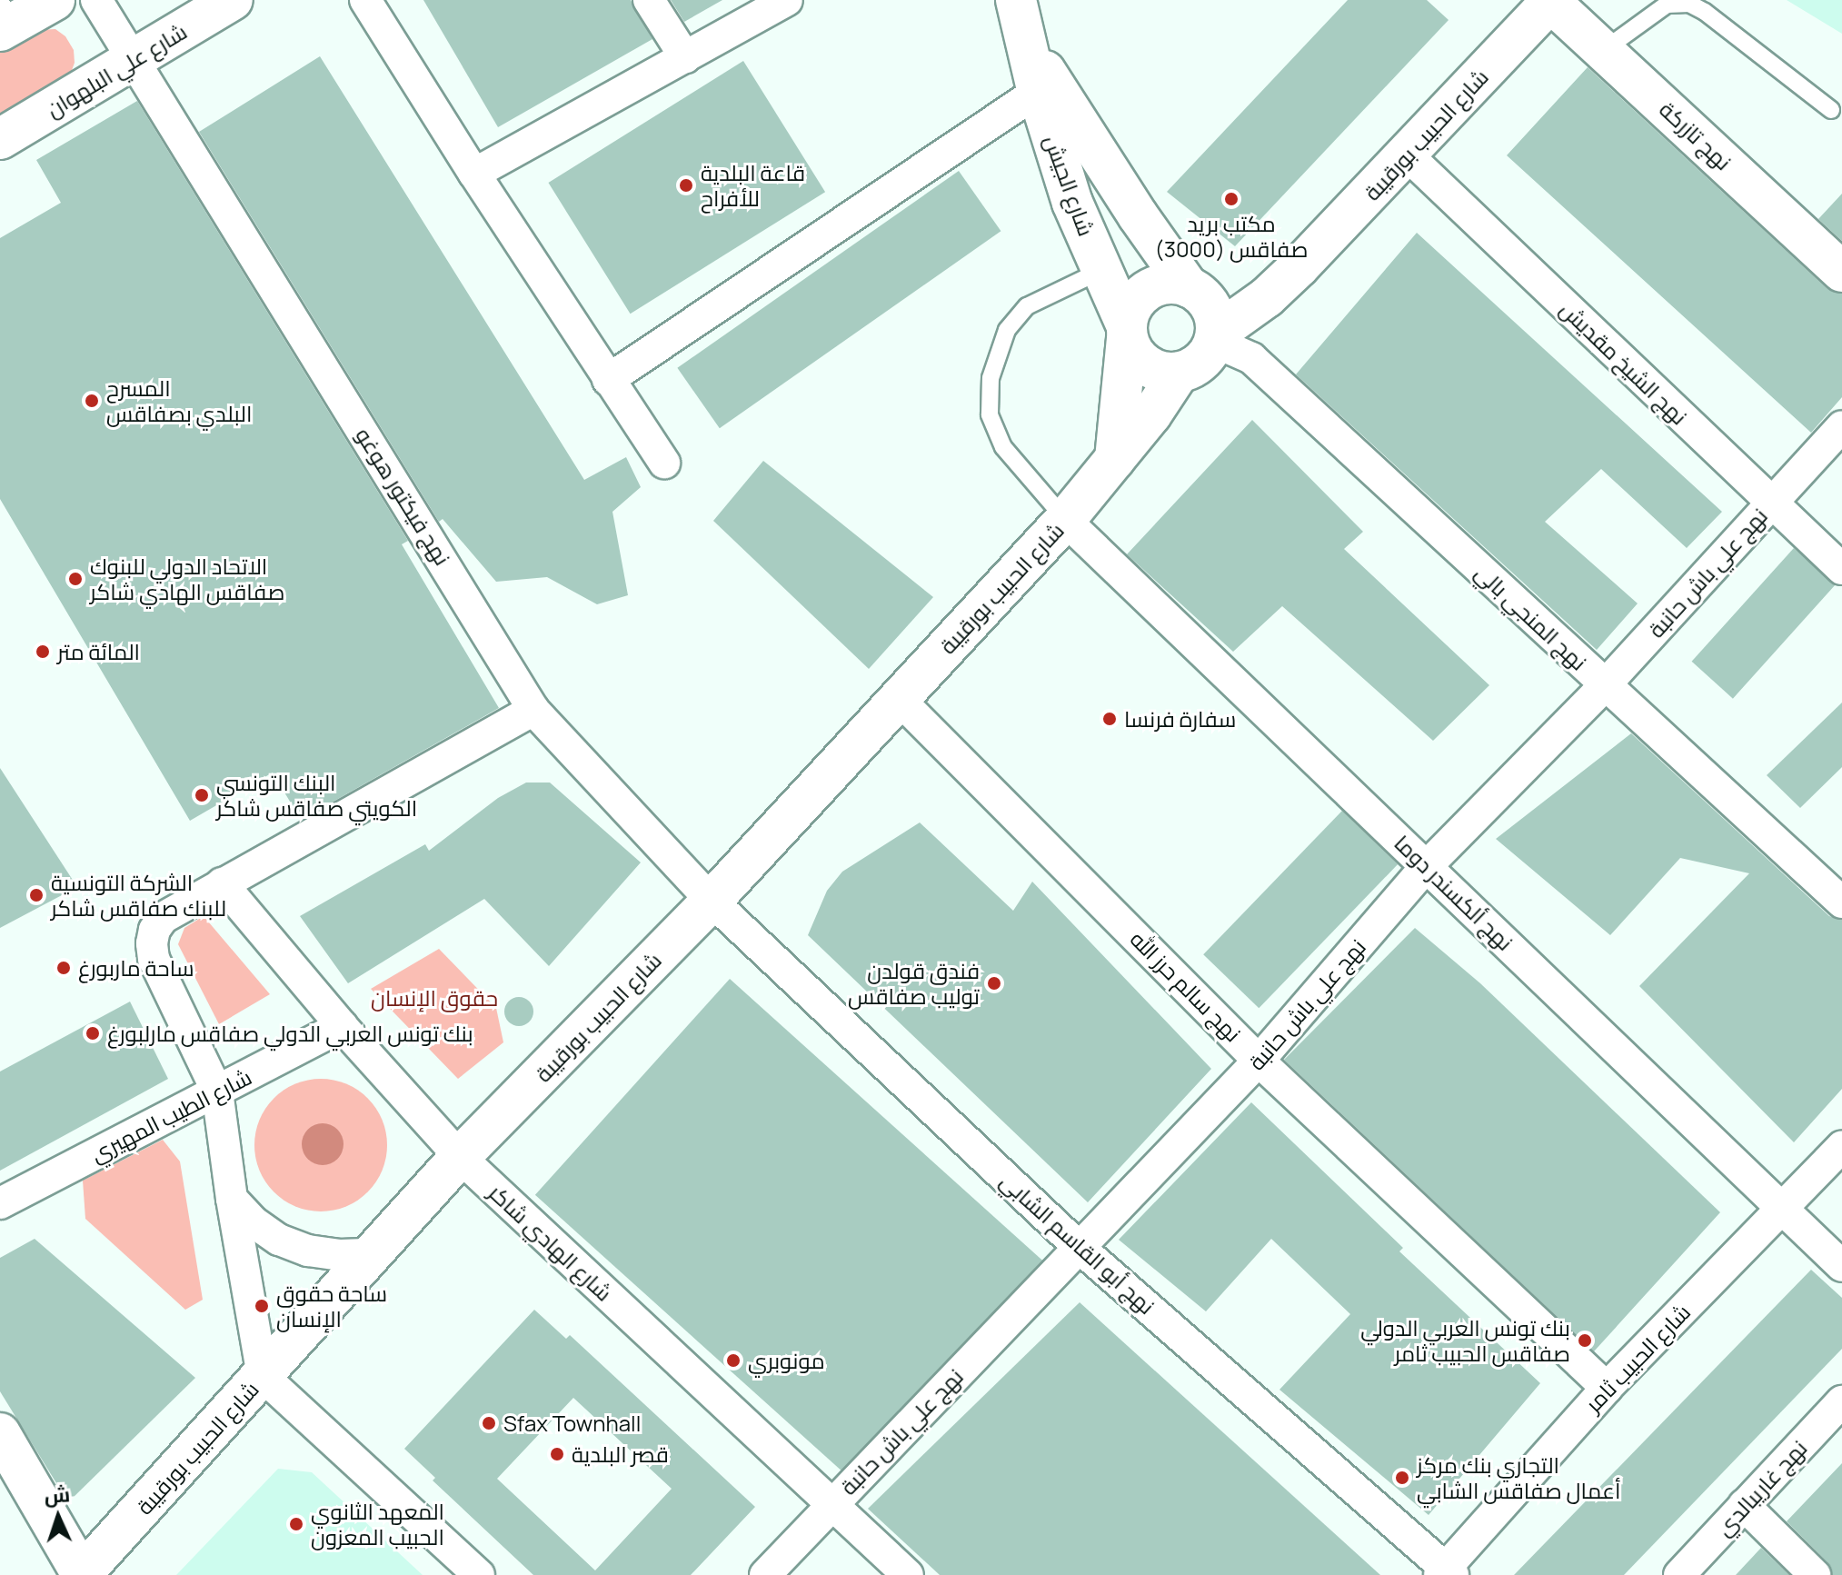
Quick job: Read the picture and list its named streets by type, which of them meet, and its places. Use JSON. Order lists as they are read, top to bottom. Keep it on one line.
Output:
{"streets":{"street":["شارع علي البلهوان","شارع الحبيب بورقيبة","نهج تازركة","شارع الجيش","نهج الشيخ مقديش","نهج فيكتور هوغو","نهج علي باش حانبة","نهج المنجي بالي","نهج ألكسندر دوما","نهج سالم حرز الله","شارع الطيب المهيري","شارع الهادي شاكر","نهج أبو القاسم الشابي","شارع الحبيب ثامر","نهج غاريبالدي"]},"crossings":[["شارع علي البلهوان","نهج فيكتور هوغو"],["شارع الحبيب بورقيبة","نهج تازركة"],["شارع الحبيب بورقيبة","شارع الجيش"],["شارع الحبيب بورقيبة","نهج الشيخ مقديش"],["شارع الحبيب بورقيبة","نهج فيكتور هوغو"],["شارع الحبيب بورقيبة","نهج المنجي بالي"],["شارع الحبيب بورقيبة","نهج ألكسندر دوما"],["شارع الحبيب بورقيبة","نهج سالم حرز الله"],["شارع الحبيب بورقيبة","شارع الطيب المهيري"],["شارع الحبيب بورقيبة","شارع الهادي شاكر"],["شارع الحبيب بورقيبة","نهج أبو القاسم الشابي"],["شارع الجيش","نهج المنجي بالي"],["نهج الشيخ مقديش","نهج علي باش حانبة"],["نهج فيكتور هوغو","نهج أبو القاسم الشابي"],["نهج علي باش حانبة","نهج المنجي بالي"],["نهج علي باش حانبة","نهج ألكسندر دوما"],["نهج علي باش حانبة","نهج سالم حرز الله"],["نهج علي باش حانبة","شارع الهادي شاكر"],["نهج علي باش حانبة","نهج أبو القاسم الشابي"],["نهج ألكسندر دوما","شارع الحبيب ثامر"],["نهج سالم حرز الله","شارع الحبيب ثامر"],["شارع الطيب المهيري","شارع الهادي شاكر"],["نهج أبو القاسم الشابي","شارع الحبيب ثامر"]],"parks":["حقوق الإنسان"],"places":["قاعة البلدية للأفراح","مكتب بريد صفاقس (3000)","المسرح البلدي بصفاقس","الاتحاد الدولي للبنوك صفاقس الهادي شاكر","المائة متر","سفارة فرنسا","البنك التونسي الكويتي صفاقس شاكر","الشركة التونسية للبنك صفاقس شاكر","ساحة ماربورغ","فندق قولدن توليب صفاقس","بنك تونس العربي الدولي صفاقس مارلبورغ","ساحة حقوق الإنسان","بنك تونس العربي الدولي صفاقس الحبيب ثامر","مونوبري","Sfax Townhall","قصر البلدية","التجاري بنك مركز أعمال صفاقس الشابي","المعهد الثانوي الحبيب المعزون"],"north":"top"}
